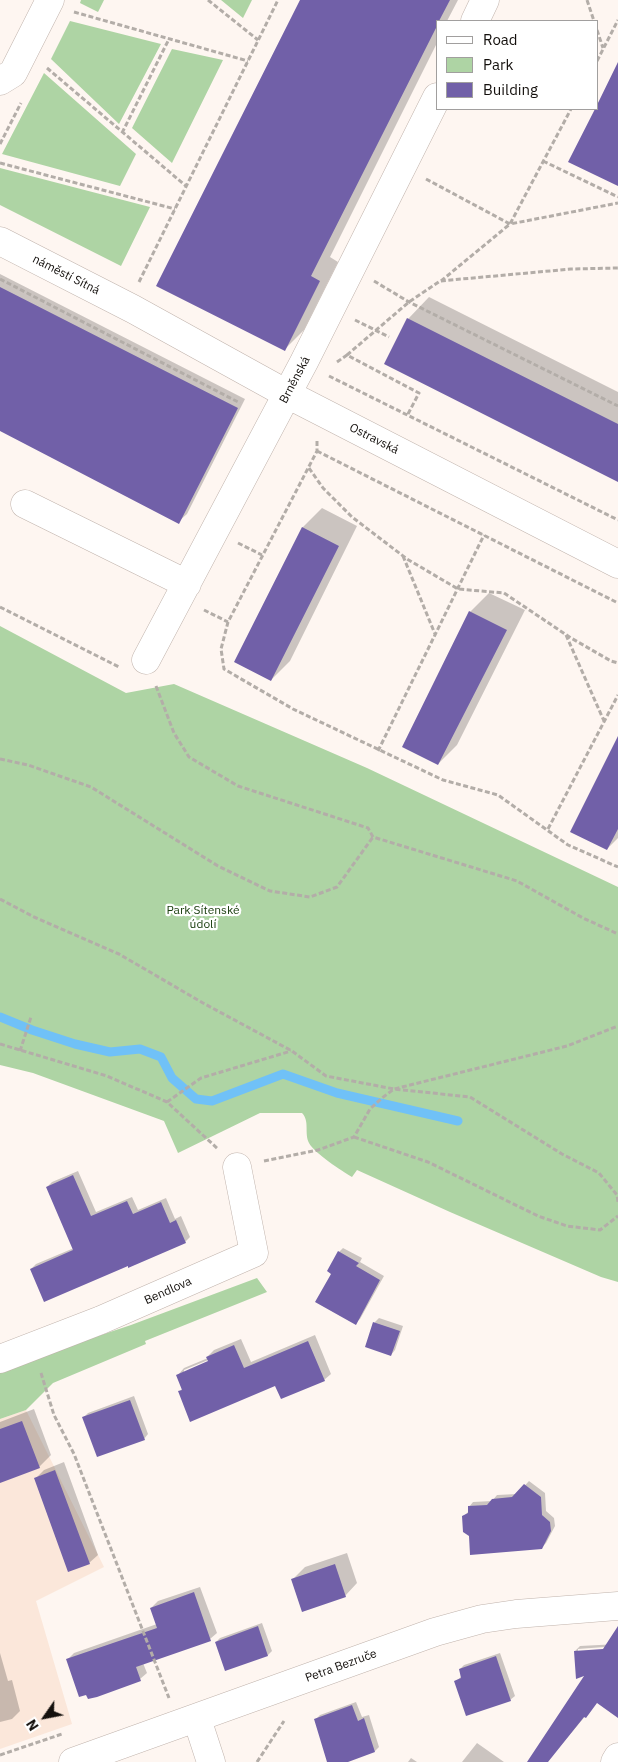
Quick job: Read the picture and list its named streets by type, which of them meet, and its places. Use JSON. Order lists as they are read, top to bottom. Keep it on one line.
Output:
{"streets":{"street":["náměstí Sítná","Brněnská","Ostravská","Bendlova","Petra Bezruče"]},"crossings":[["náměstí Sítná","Ostravská"],["Brněnská","Ostravská"]],"parks":["Park Sítenské údolí"],"legend":["Road","Park","Building"],"north":"bottom left"}
